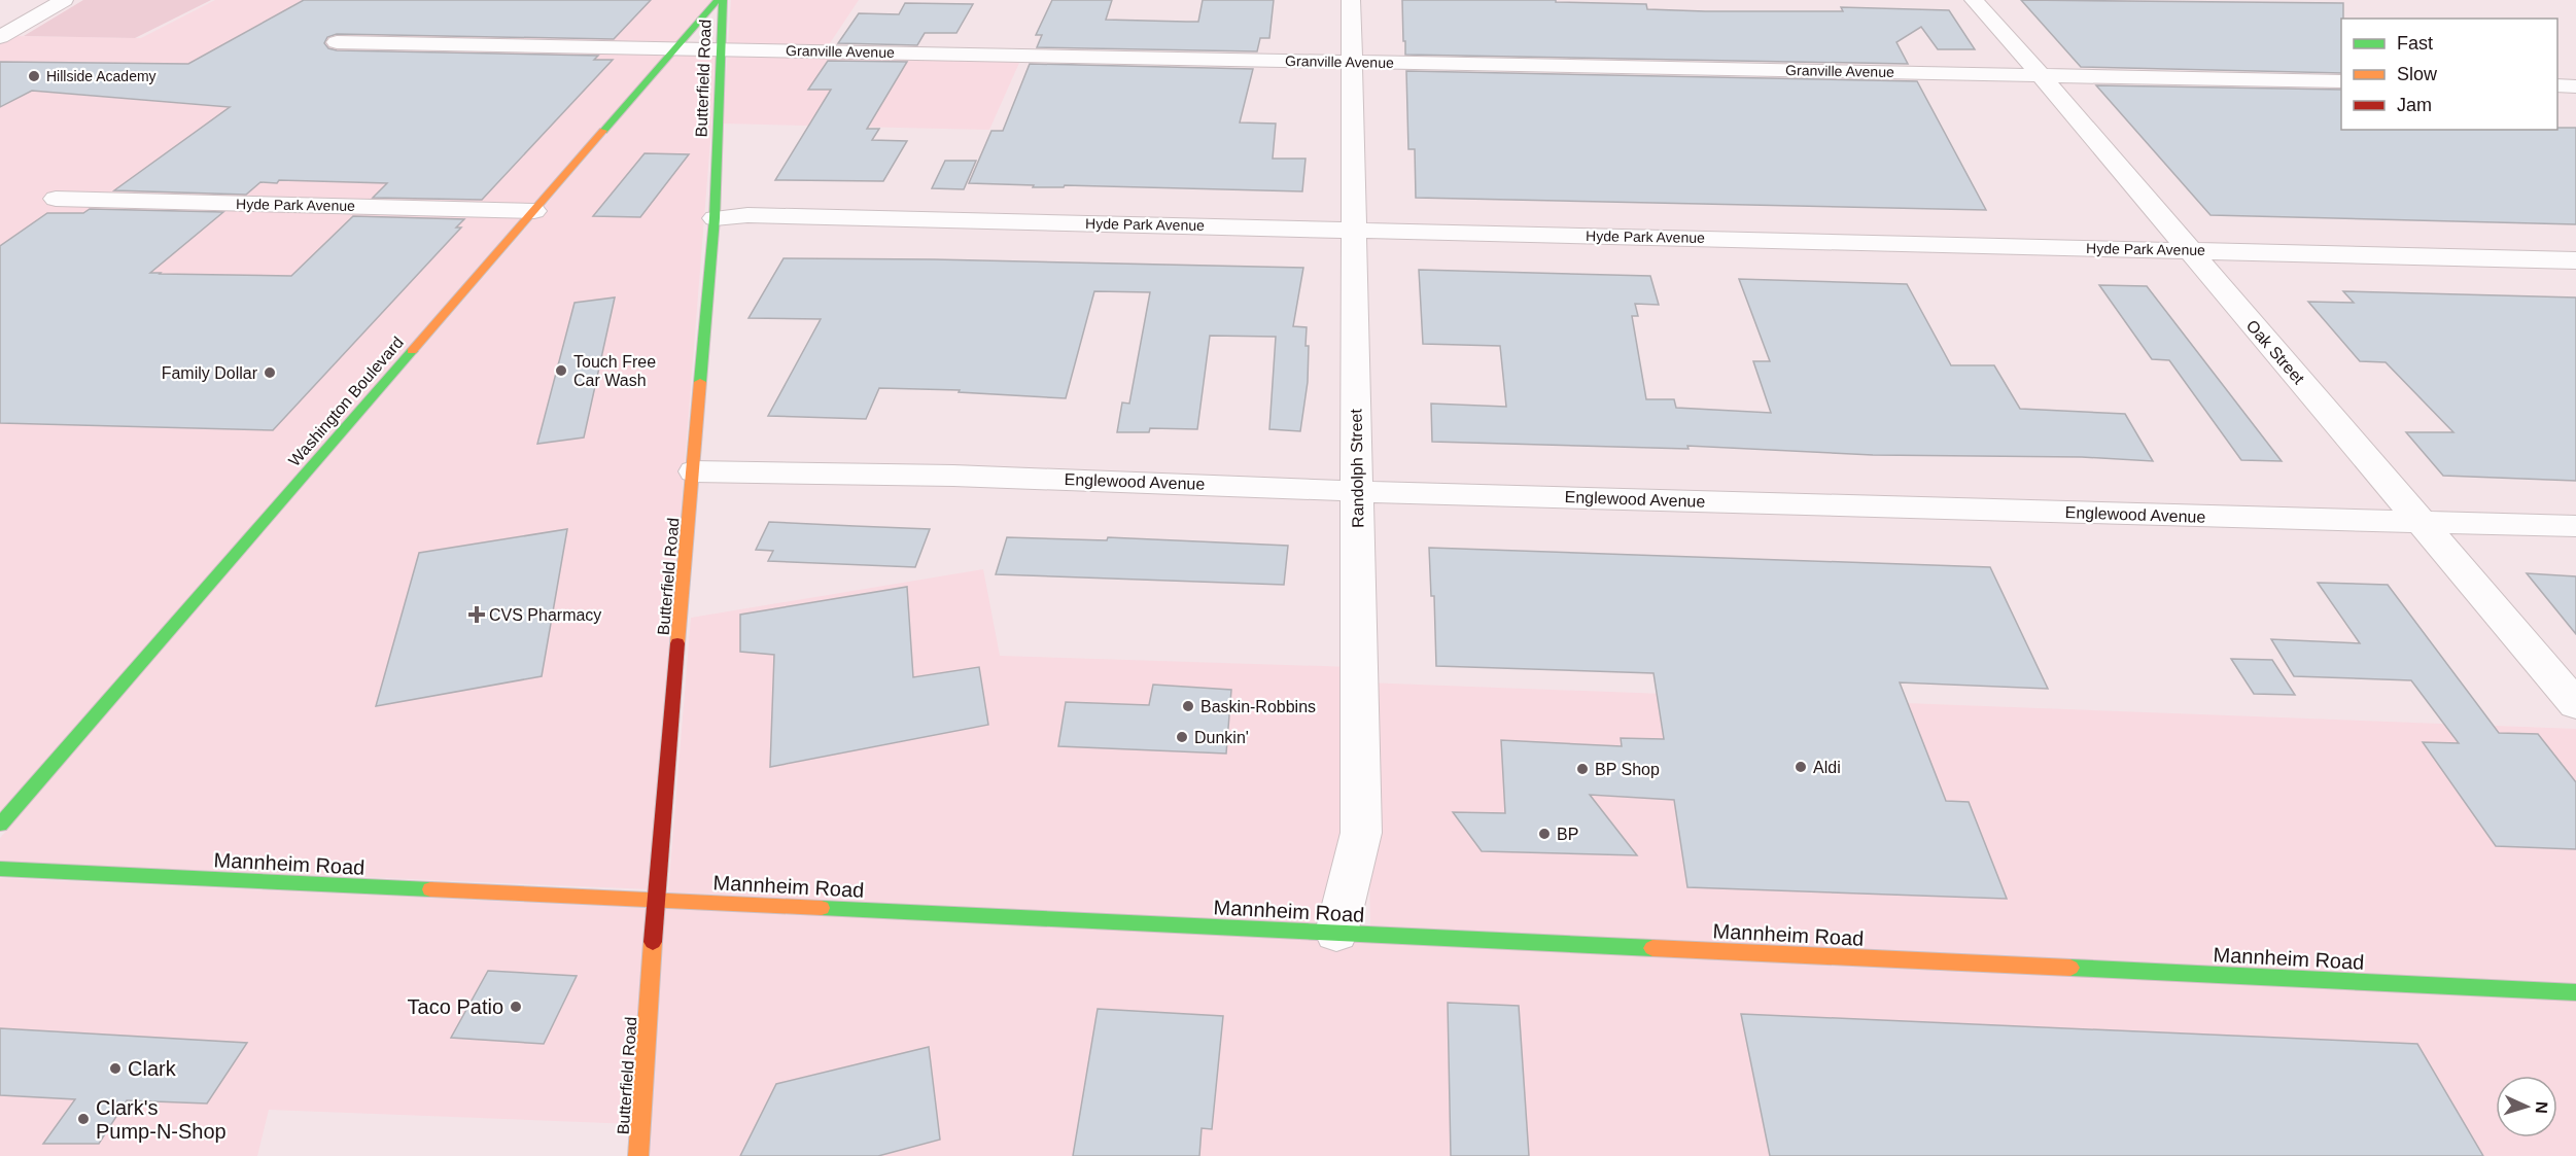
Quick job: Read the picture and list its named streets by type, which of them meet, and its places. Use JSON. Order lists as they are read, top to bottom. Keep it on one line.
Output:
{"streets":{"main road":["Butterfield Road","Washington Boulevard","Mannheim Road"],"street":["Granville Avenue","Hyde Park Avenue","Oak Street","Randolph Street","Englewood Avenue"]},"crossings":[["Granville Avenue","Butterfield Road"],["Granville Avenue","Oak Street"],["Granville Avenue","Washington Boulevard"],["Granville Avenue","Randolph Street"],["Butterfield Road","Hyde Park Avenue"],["Butterfield Road","Englewood Avenue"],["Butterfield Road","Mannheim Road"],["Hyde Park Avenue","Oak Street"],["Hyde Park Avenue","Washington Boulevard"],["Hyde Park Avenue","Randolph Street"],["Oak Street","Englewood Avenue"],["Randolph Street","Englewood Avenue"],["Randolph Street","Mannheim Road"]],"places":{"other":["Hillside Academy","Touch Free Car Wash","Family Dollar","Baskin-Robbins","Dunkin'","Aldi","BP Shop","BP","Taco Patio","Clark","Clark's Pump-N-Shop"],"health":["CVS Pharmacy"]},"legend":["Fast","Slow","Jam"],"north":"right"}
